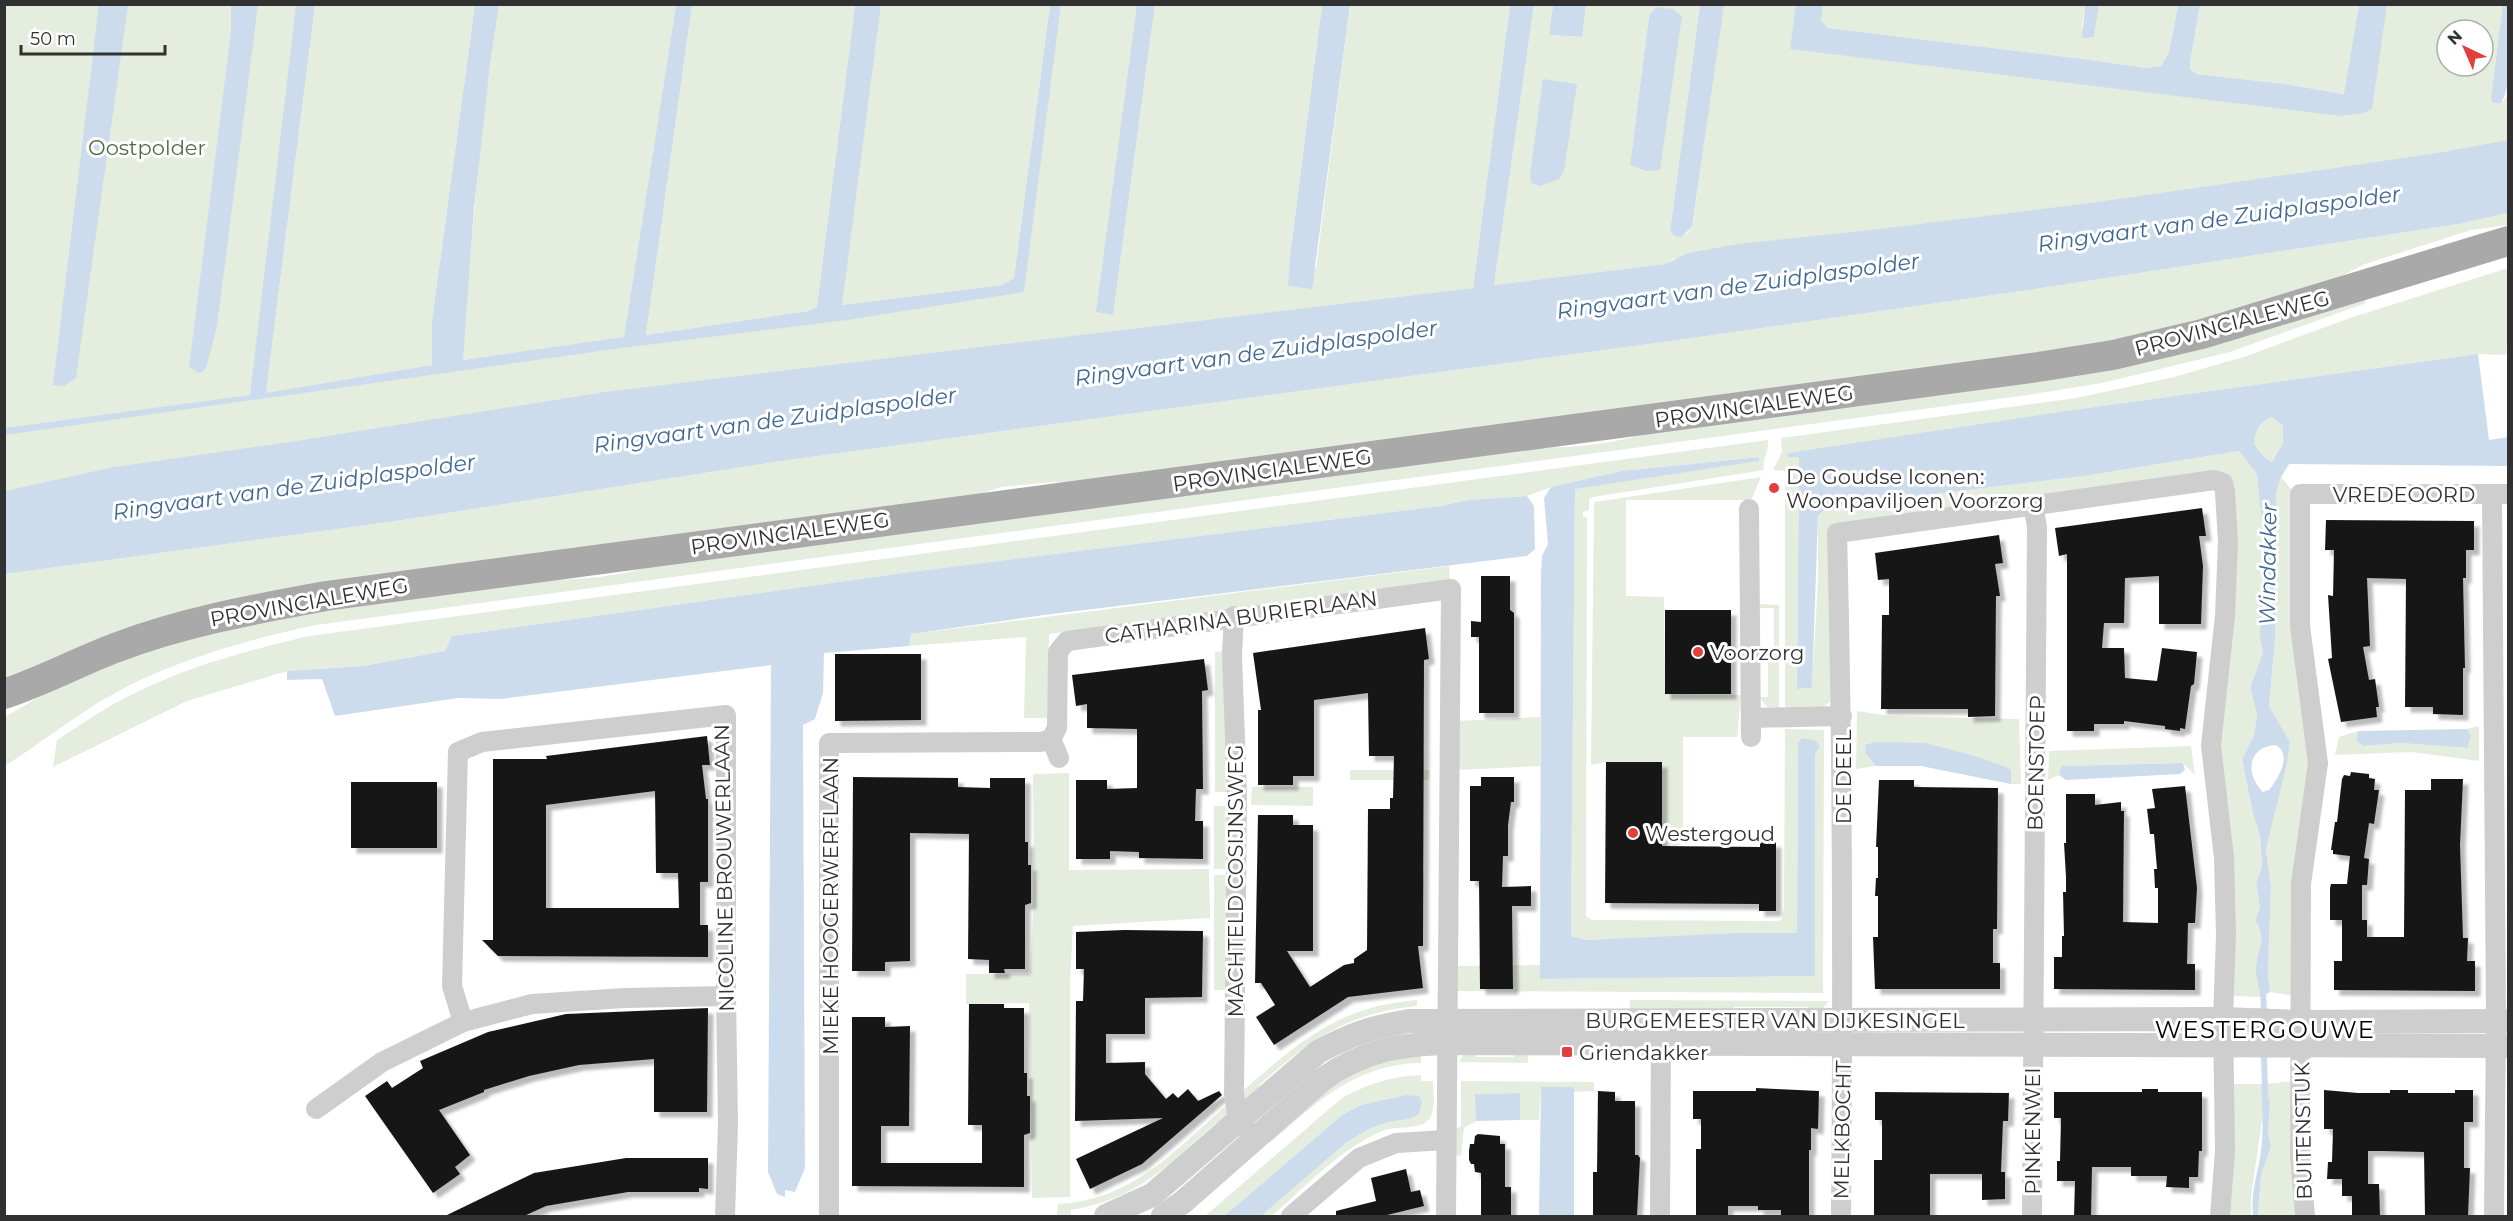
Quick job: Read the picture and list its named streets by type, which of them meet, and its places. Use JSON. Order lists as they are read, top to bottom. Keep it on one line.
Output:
{"streets":{"main road":["PROVINCIALEWEG"],"street":["VREDEOORD","CATHARINA BURIERLAAN","BOENSTOEP","DE DEEL","NICOLINE BROUWERLAAN","MACHTELD COSIJNSWEG","MIEKE HOOGERWERFLAAN","BURGEMEESTER VAN DIJKESINGEL","MELKBOCHT","PINKENWEI","BUITENSTUK"]},"crossings":[["VREDEOORD","BUITENSTUK"],["CATHARINA BURIERLAAN","MACHTELD COSIJNSWEG"],["CATHARINA BURIERLAAN","MIEKE HOOGERWERFLAAN"],["CATHARINA BURIERLAAN","BURGEMEESTER VAN DIJKESINGEL"],["BOENSTOEP","DE DEEL"],["BOENSTOEP","BURGEMEESTER VAN DIJKESINGEL"],["BOENSTOEP","PINKENWEI"],["DE DEEL","BURGEMEESTER VAN DIJKESINGEL"],["DE DEEL","MELKBOCHT"],["MACHTELD COSIJNSWEG","BURGEMEESTER VAN DIJKESINGEL"],["BURGEMEESTER VAN DIJKESINGEL","MELKBOCHT"],["BURGEMEESTER VAN DIJKESINGEL","PINKENWEI"],["BURGEMEESTER VAN DIJKESINGEL","BUITENSTUK"]],"districts":["WESTERGOUWE"],"water":["Ringvaart van de Zuidplaspolder","Windakker"],"parks":["Oostpolder"],"places":{"other":["De Goudse Iconen: Woonpaviljoen Voorzorg","Voorzorg","Westergoud"],"transit":["Griendakker"]},"scale_bar":"50 m","north":"top left"}
